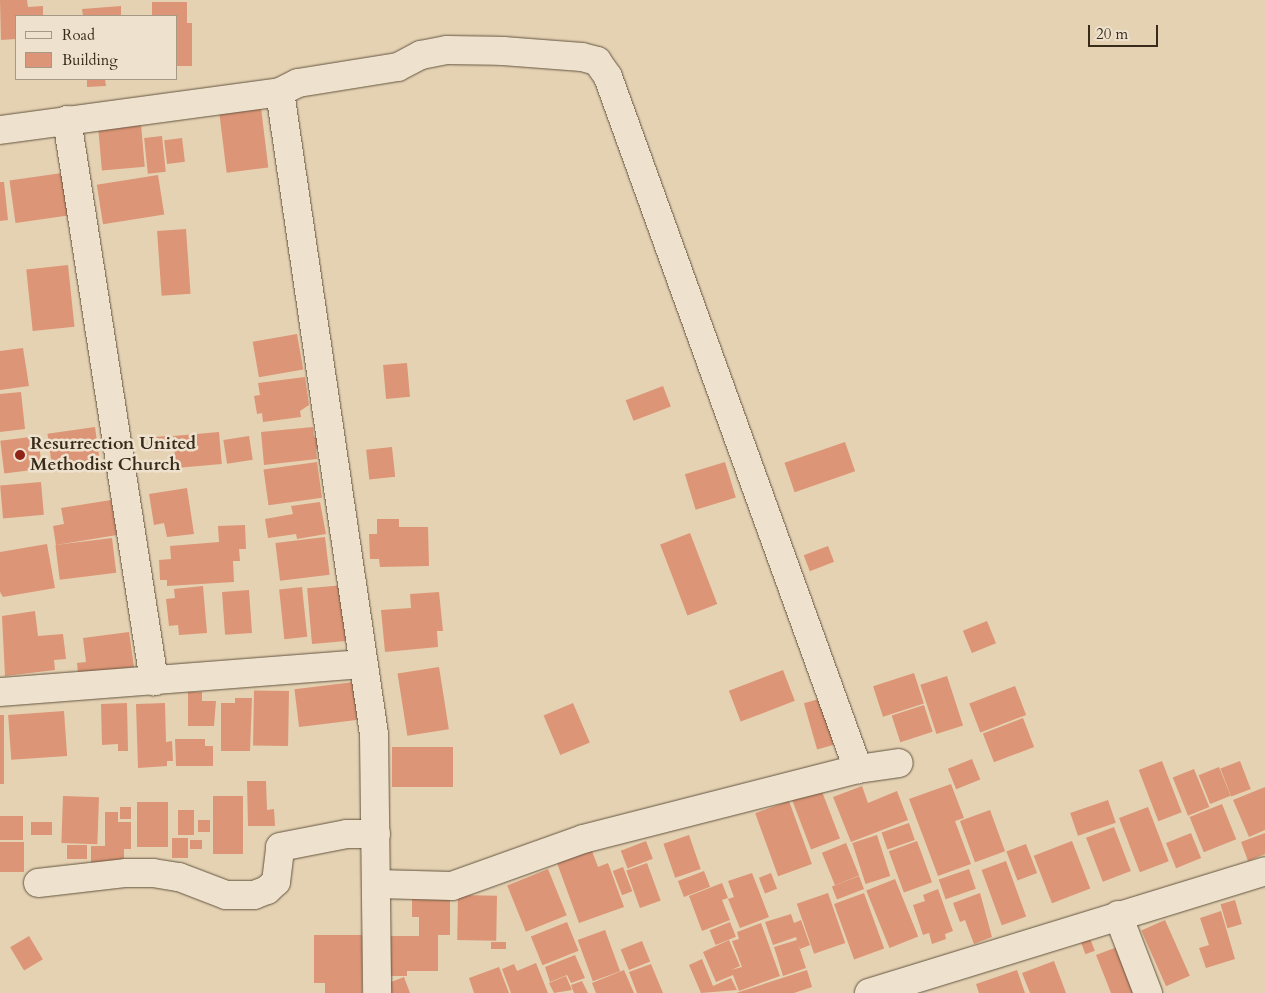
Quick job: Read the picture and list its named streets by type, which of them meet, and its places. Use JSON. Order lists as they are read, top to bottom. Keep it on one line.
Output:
{"places":["Resurrection United Methodist Church"],"legend":["Road","Building"],"scale_bar":"20 m"}
